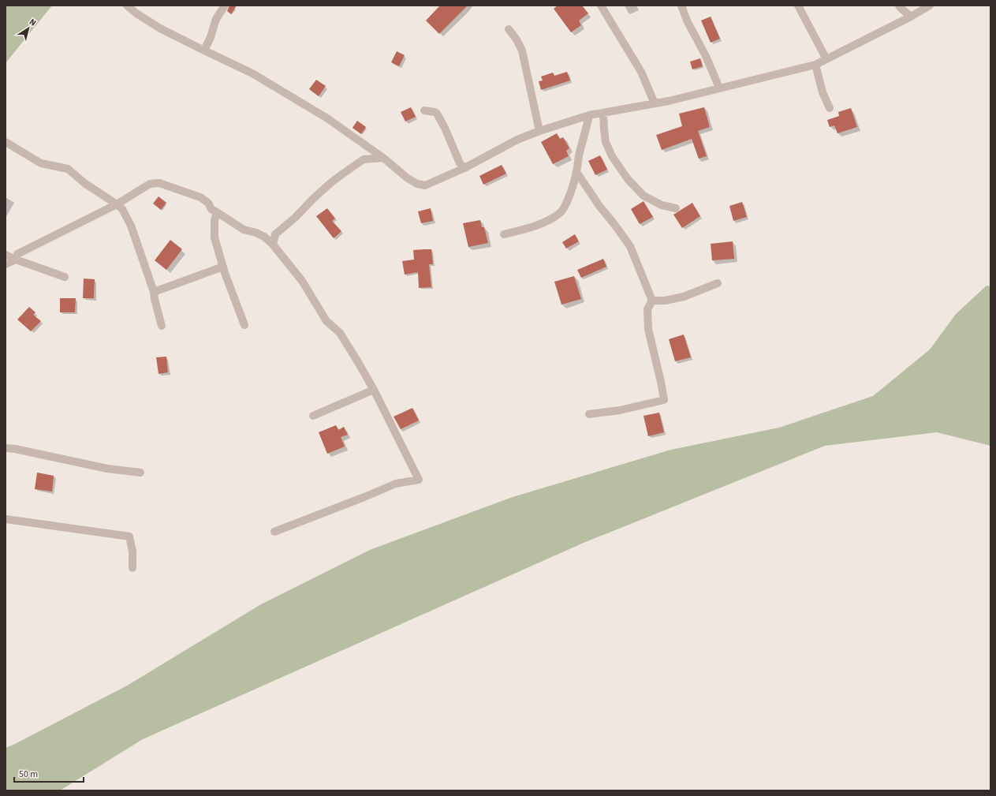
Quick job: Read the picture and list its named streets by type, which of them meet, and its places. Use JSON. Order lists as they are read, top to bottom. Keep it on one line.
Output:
{"scale_bar":"50 m","north":"top right"}
